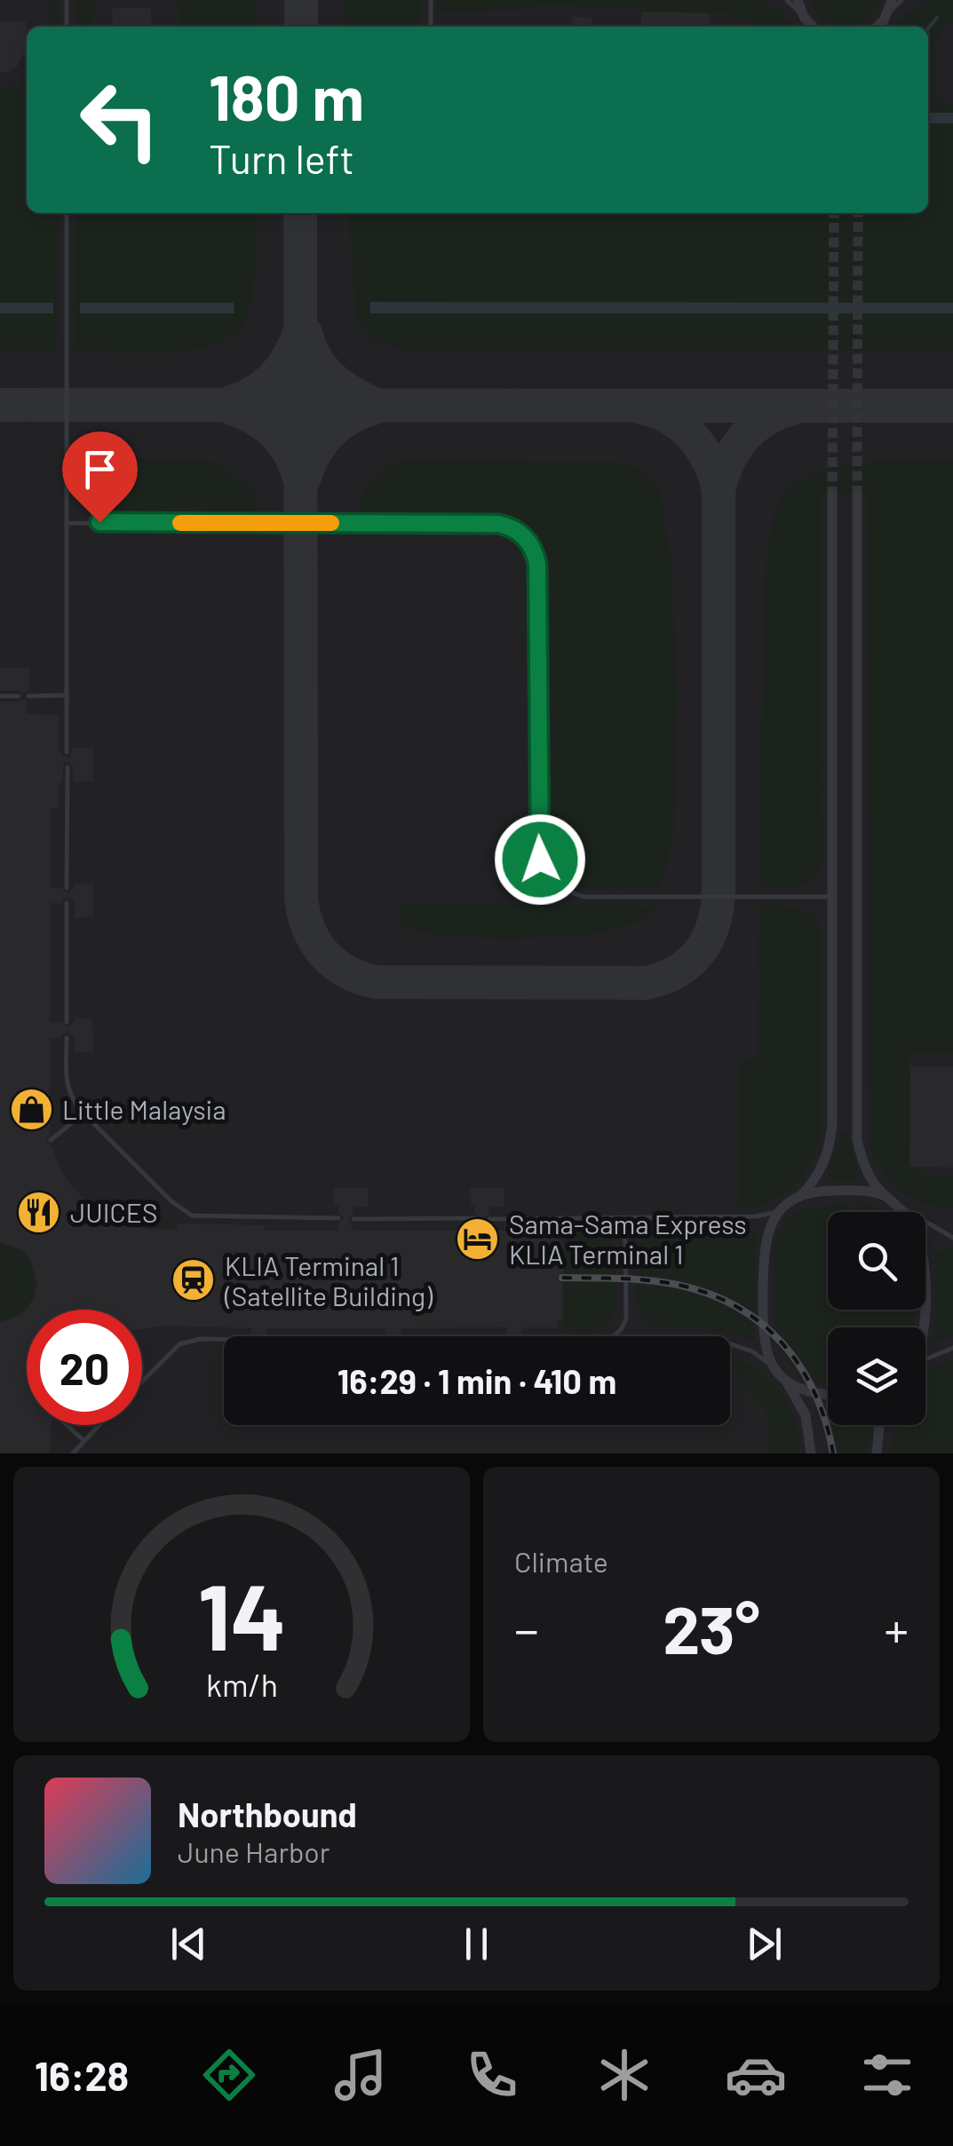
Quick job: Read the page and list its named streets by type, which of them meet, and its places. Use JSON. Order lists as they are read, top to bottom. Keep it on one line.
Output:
{"places":{"shop":["Little Malaysia"],"restaurant":["JUICES"],"hotel":["Sama-Sama Express KLIA Terminal 1"],"station":["KLIA Terminal 1 (Satellite Building)"]},"page":{"turn":["180 m","Turn left"],"limit":"20","trip":"16:29 · 1 min · 410 m","tile":"Climate","heat":["−","23°","+"],"song":["Northbound","June Harbor"],"tabs":"16:28","gauge":["14","km/h"]}}
